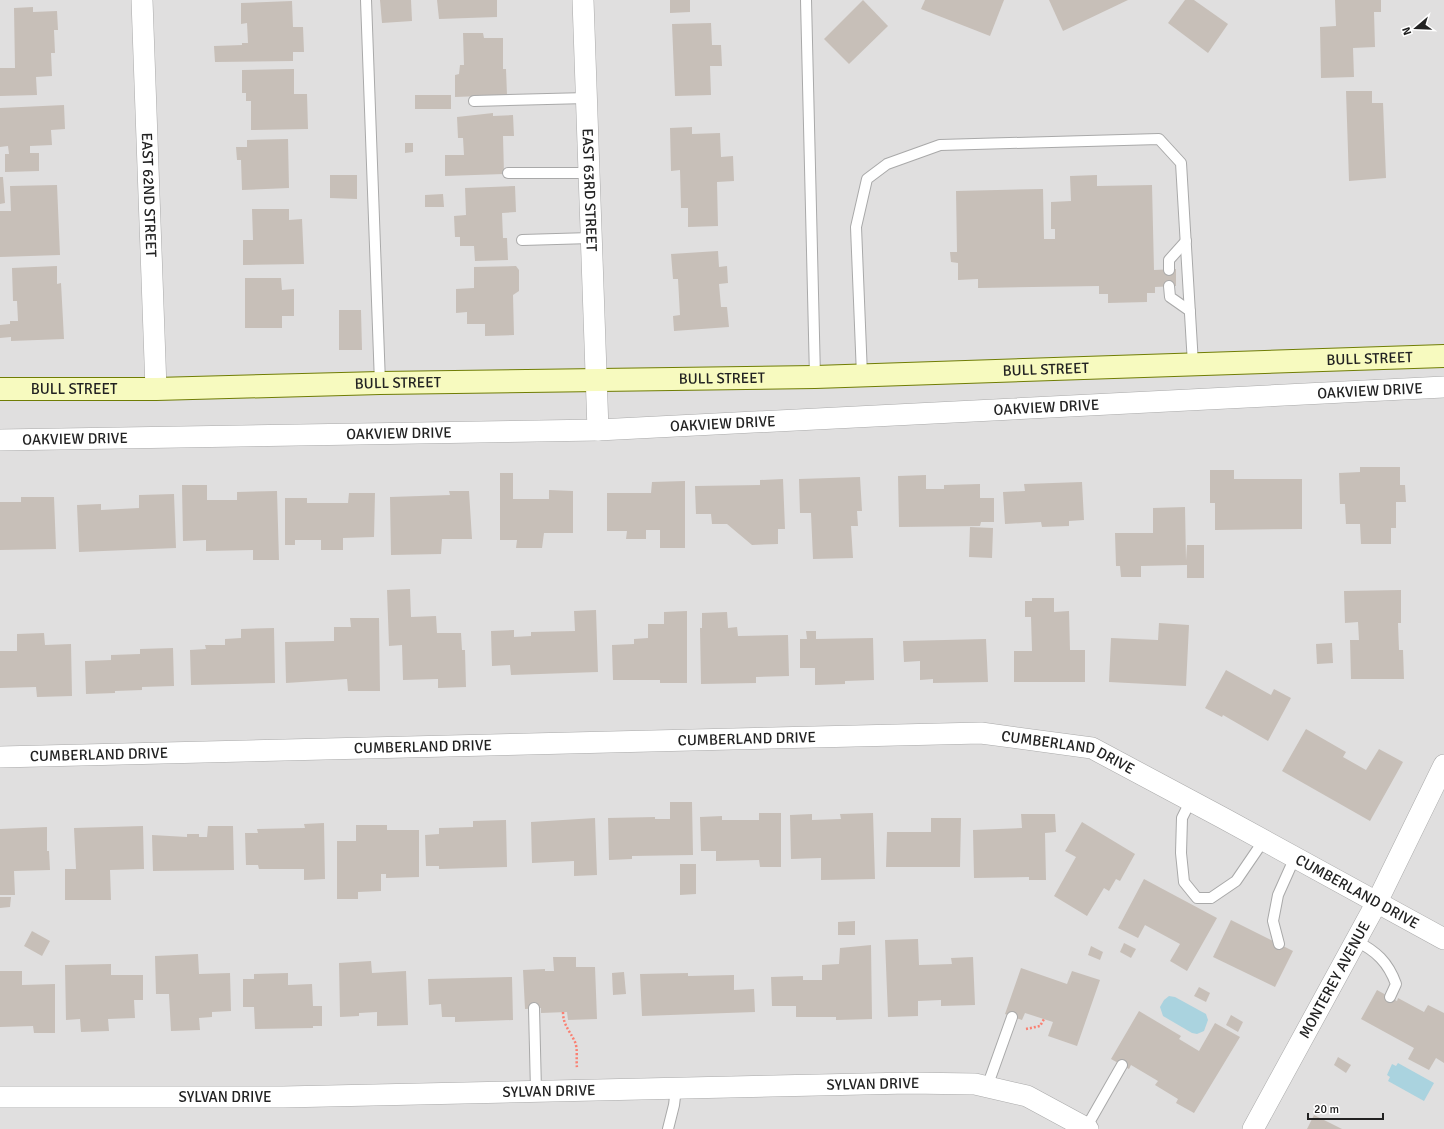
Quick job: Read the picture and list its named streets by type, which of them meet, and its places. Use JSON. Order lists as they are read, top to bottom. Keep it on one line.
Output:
{"streets":{"street":["EAST 63RD STREET","EAST 62ND STREET","BULL STREET","OAKVIEW DRIVE","CUMBERLAND DRIVE","MONTEREY AVENUE","SYLVAN DRIVE"]},"crossings":[["EAST 63RD STREET","BULL STREET"],["EAST 63RD STREET","OAKVIEW DRIVE"],["EAST 62ND STREET","BULL STREET"],["CUMBERLAND DRIVE","MONTEREY AVENUE"]],"scale_bar":"20 m","north":"left"}
